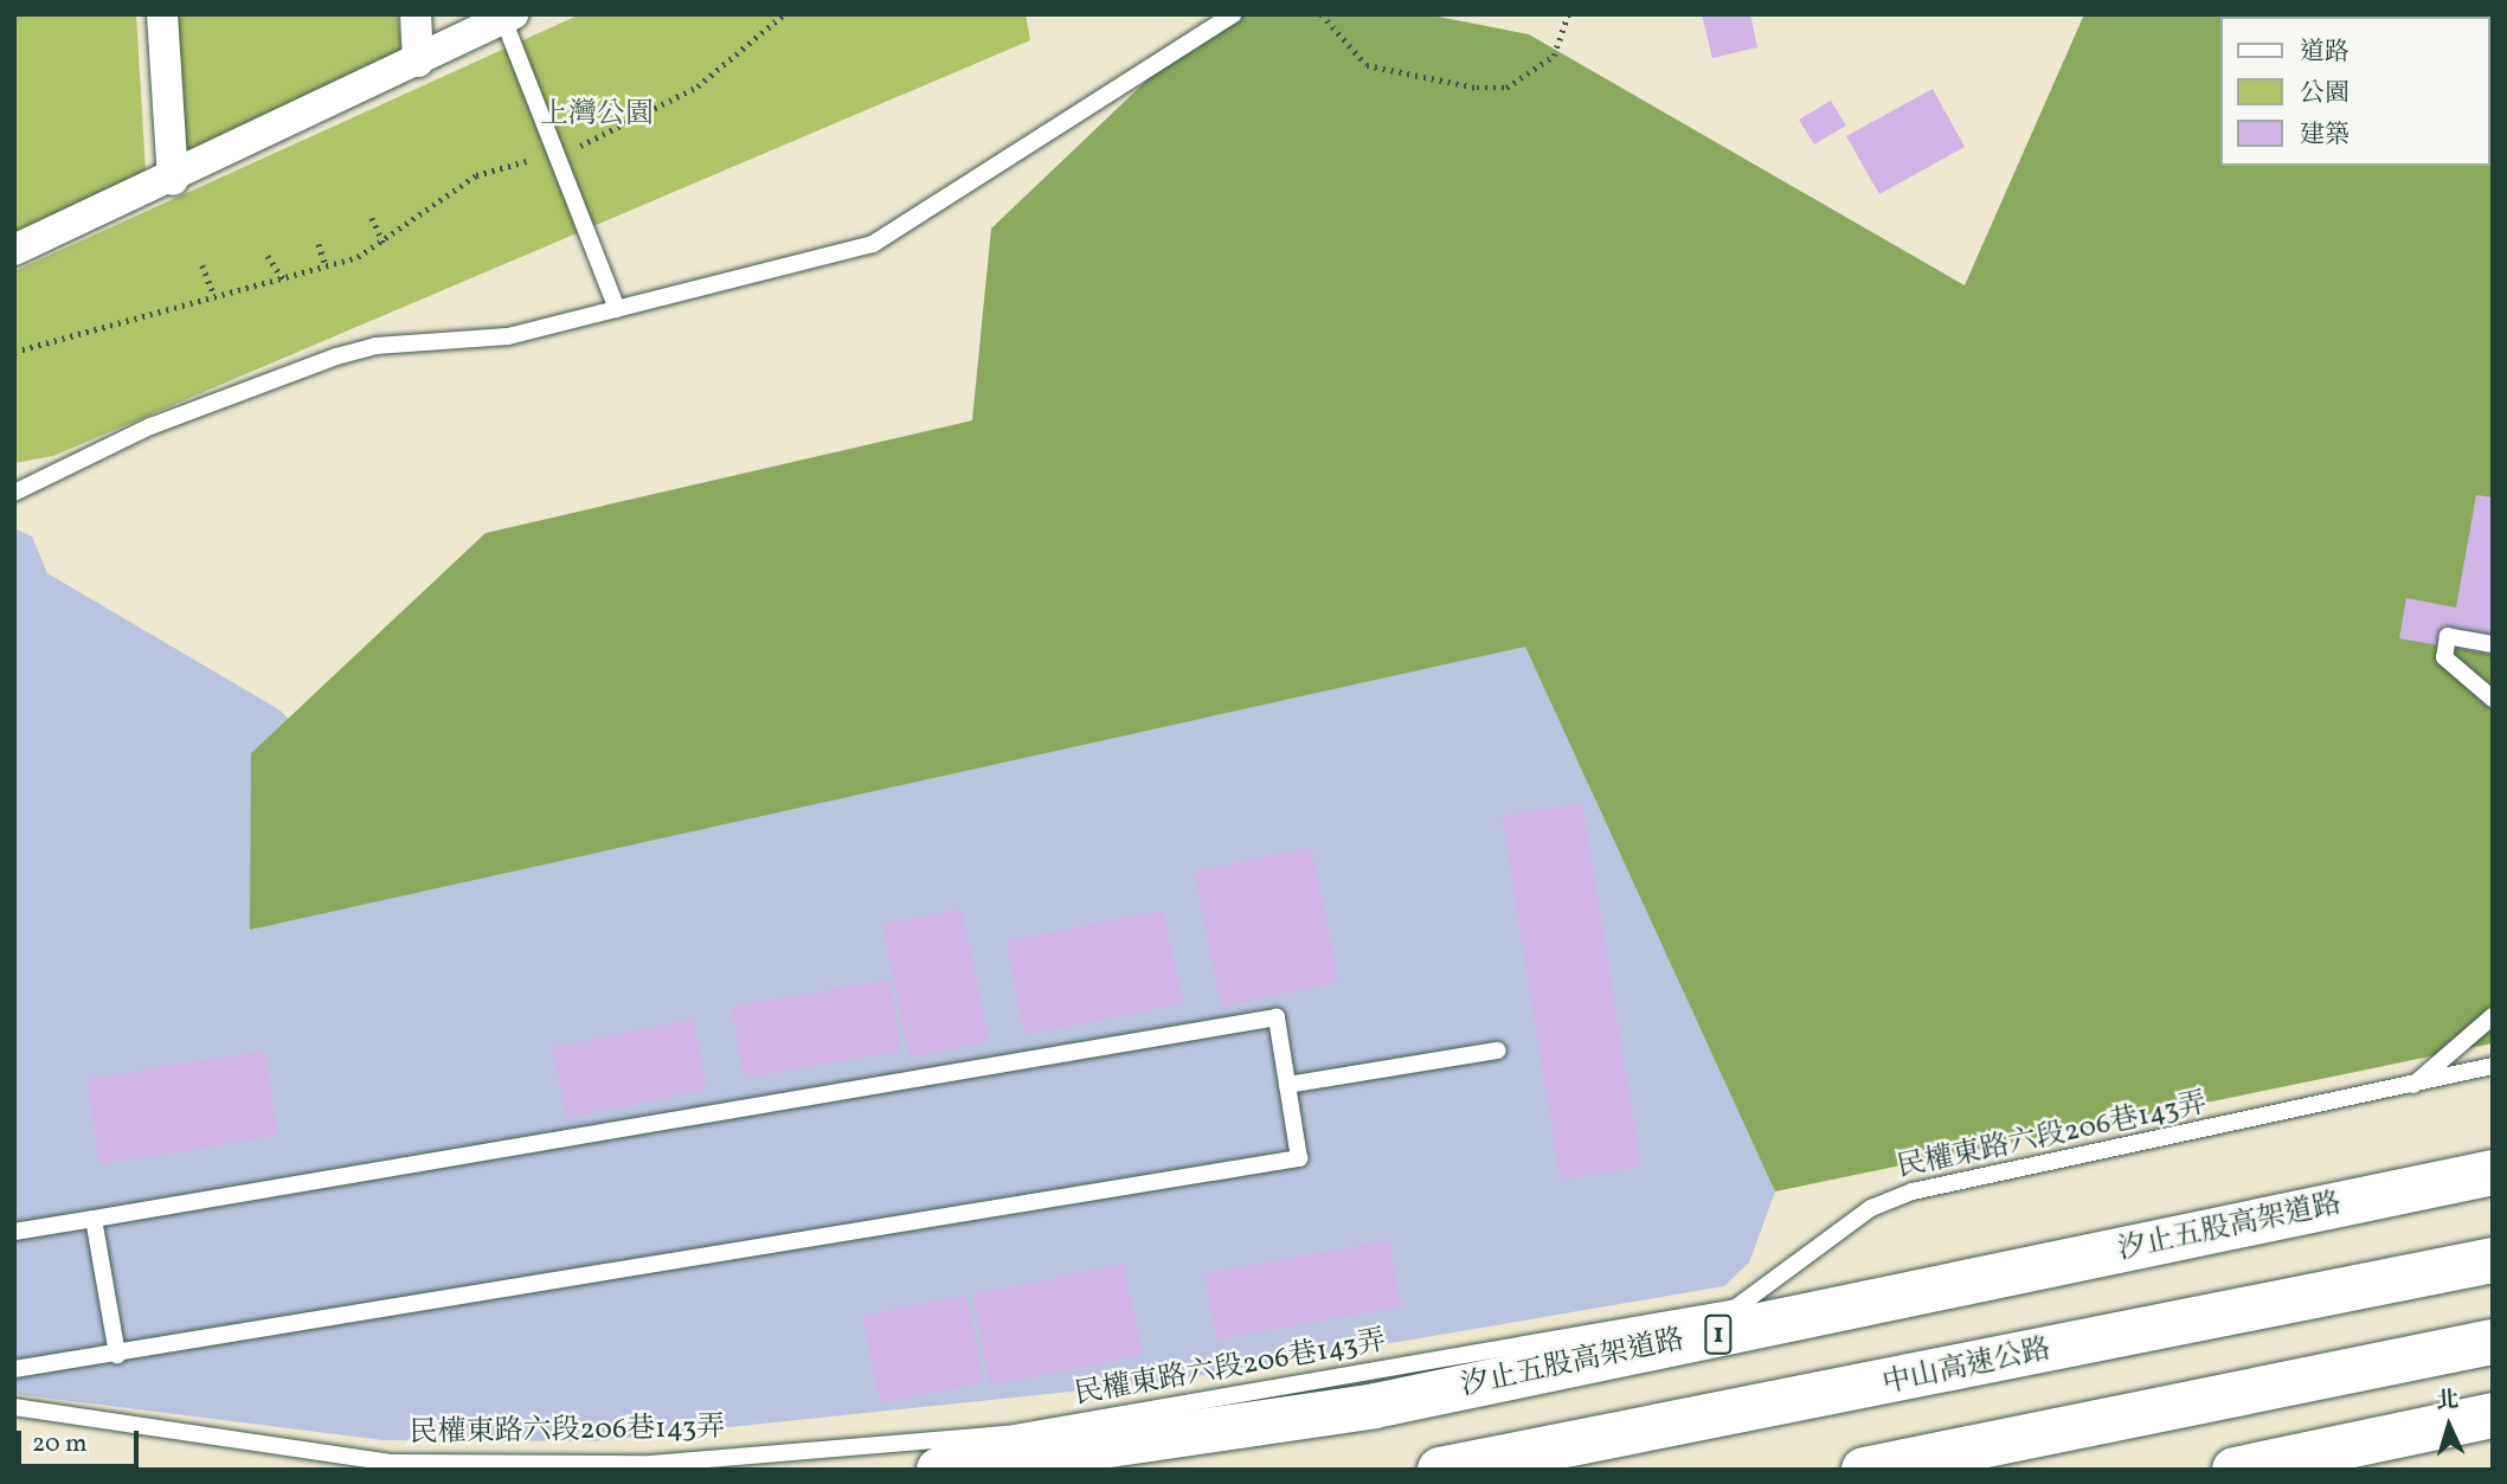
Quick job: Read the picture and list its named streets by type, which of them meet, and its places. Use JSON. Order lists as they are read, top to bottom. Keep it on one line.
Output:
{"streets":{"highway":["汐止五股高架道路","1","中山高速公路"],"lane":["民權東路六段206巷143弄"]},"parks":["上灣公園"],"legend":["道路","公園","建築"],"scale_bar":"20 m","north":"top"}
